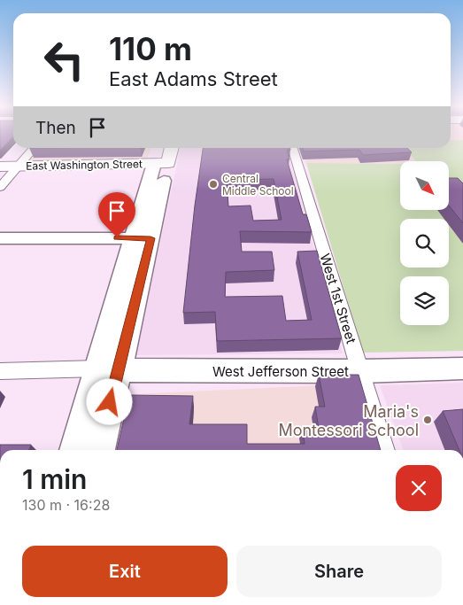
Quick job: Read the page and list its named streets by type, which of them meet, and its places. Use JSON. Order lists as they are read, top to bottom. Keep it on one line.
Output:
{"streets":{"main road":["East Washington Street","West Jefferson Street"],"street":["West 1st Street"]},"crossings":[["West 1st Street","West Jefferson Street"]],"places":["Central Middle School","Maria's Montessori School"],"north":"bottom right","page":{"turn":["110 m","East Adams Street"],"then":"Then","heading":["1 min","130 m · 16:28"],"buttons":["Exit","Share"]}}
